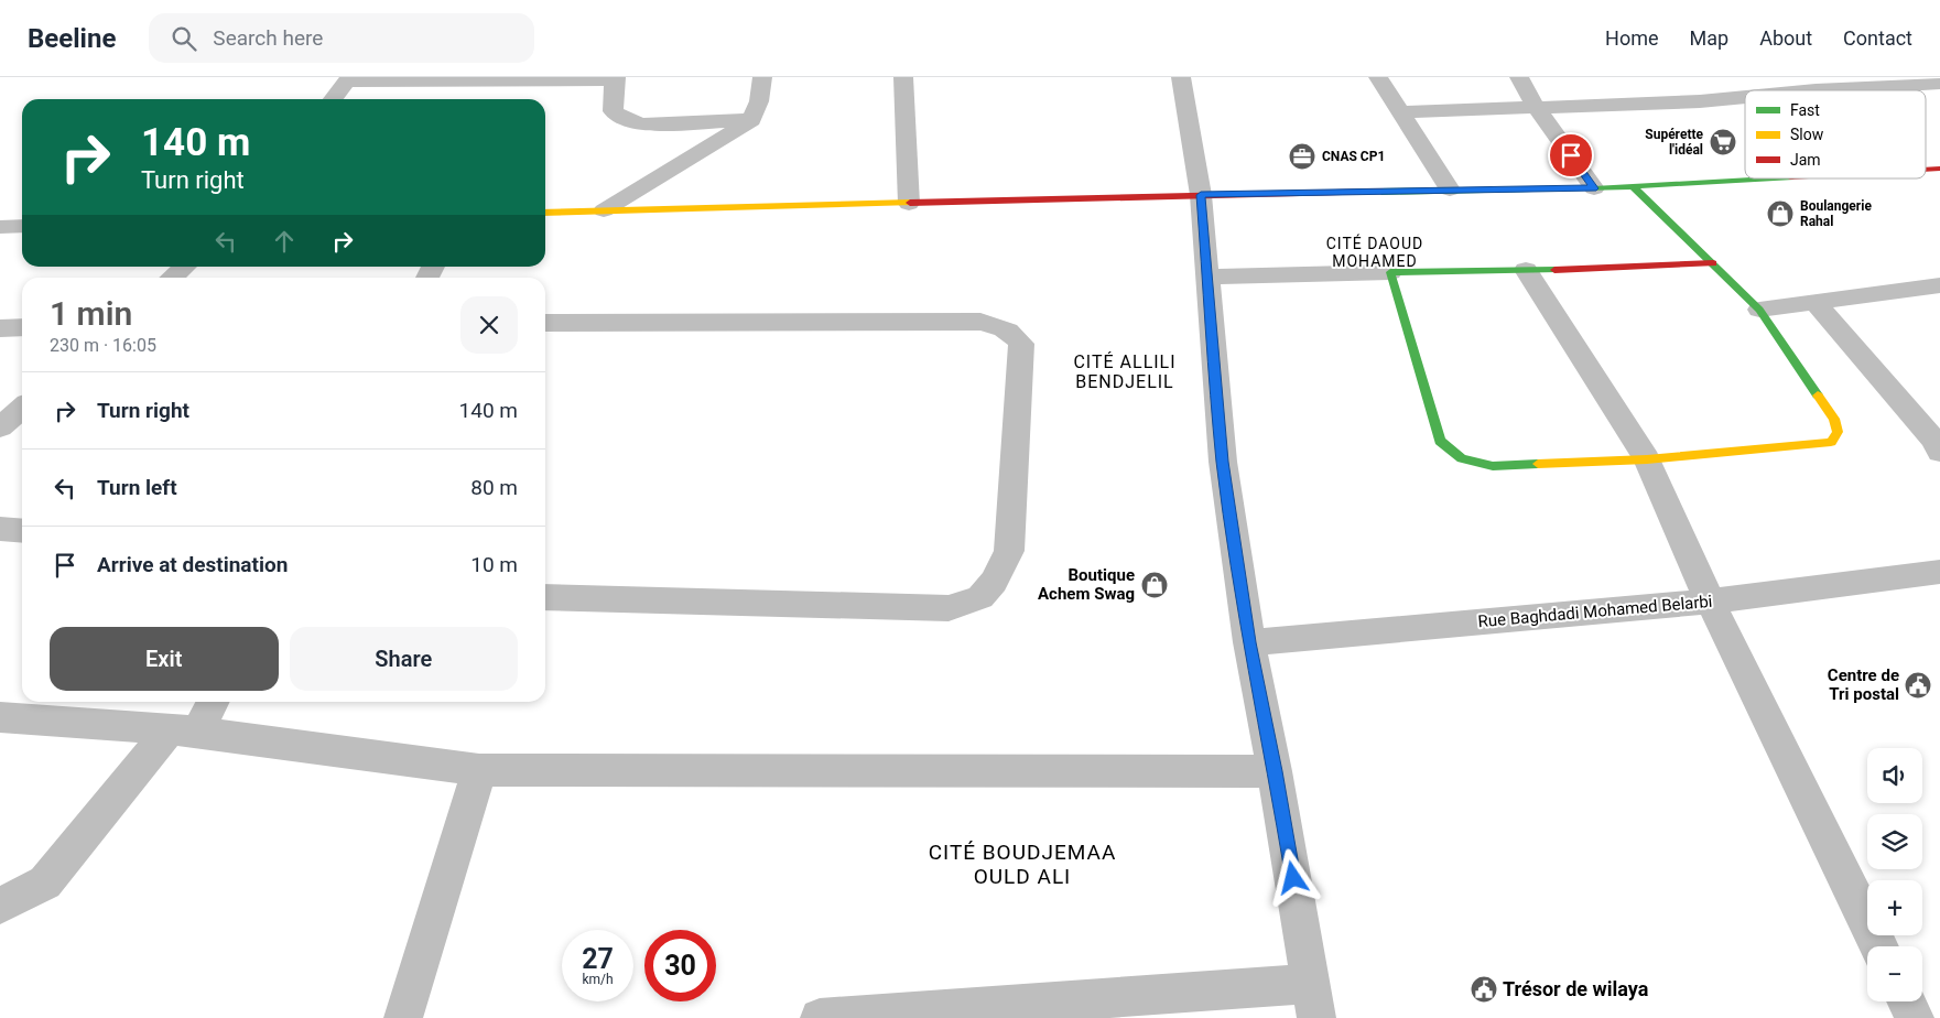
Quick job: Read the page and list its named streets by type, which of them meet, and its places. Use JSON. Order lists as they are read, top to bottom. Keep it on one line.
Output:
{"streets":{"street":["Rue Baghdadi Mohamed Belarbi"]},"districts":["CITÉ DAOUD MOHAMED","CITÉ ALLILI BENDJELIL","CITÉ BOUDJEMAA OULD ALI"],"places":{"supermarket":["Supérette l'idéal"],"office":["CNAS CP1"],"shop":["Boulangerie Rahal","Boutique Achem Swag"],"public building":["Centre de Tri postal","Trésor de wilaya"]},"legend":["Fast","Slow","Jam"],"page":{"header":"Beeline","search":"Search here","nav":["Home","Map","About","Contact"],"turn":["140 m","Turn right"],"heading":["1 min","230 m · 16:05"],"list":[{"name":"Turn right","value":"140 m"},{"name":"Turn left","value":"80 m"},{"name":"Arrive at destination","value":"10 m"}],"buttons":["Exit","Share"],"map_buttons":["+","−"],"speed":"27 km/h","limit":"30"}}
